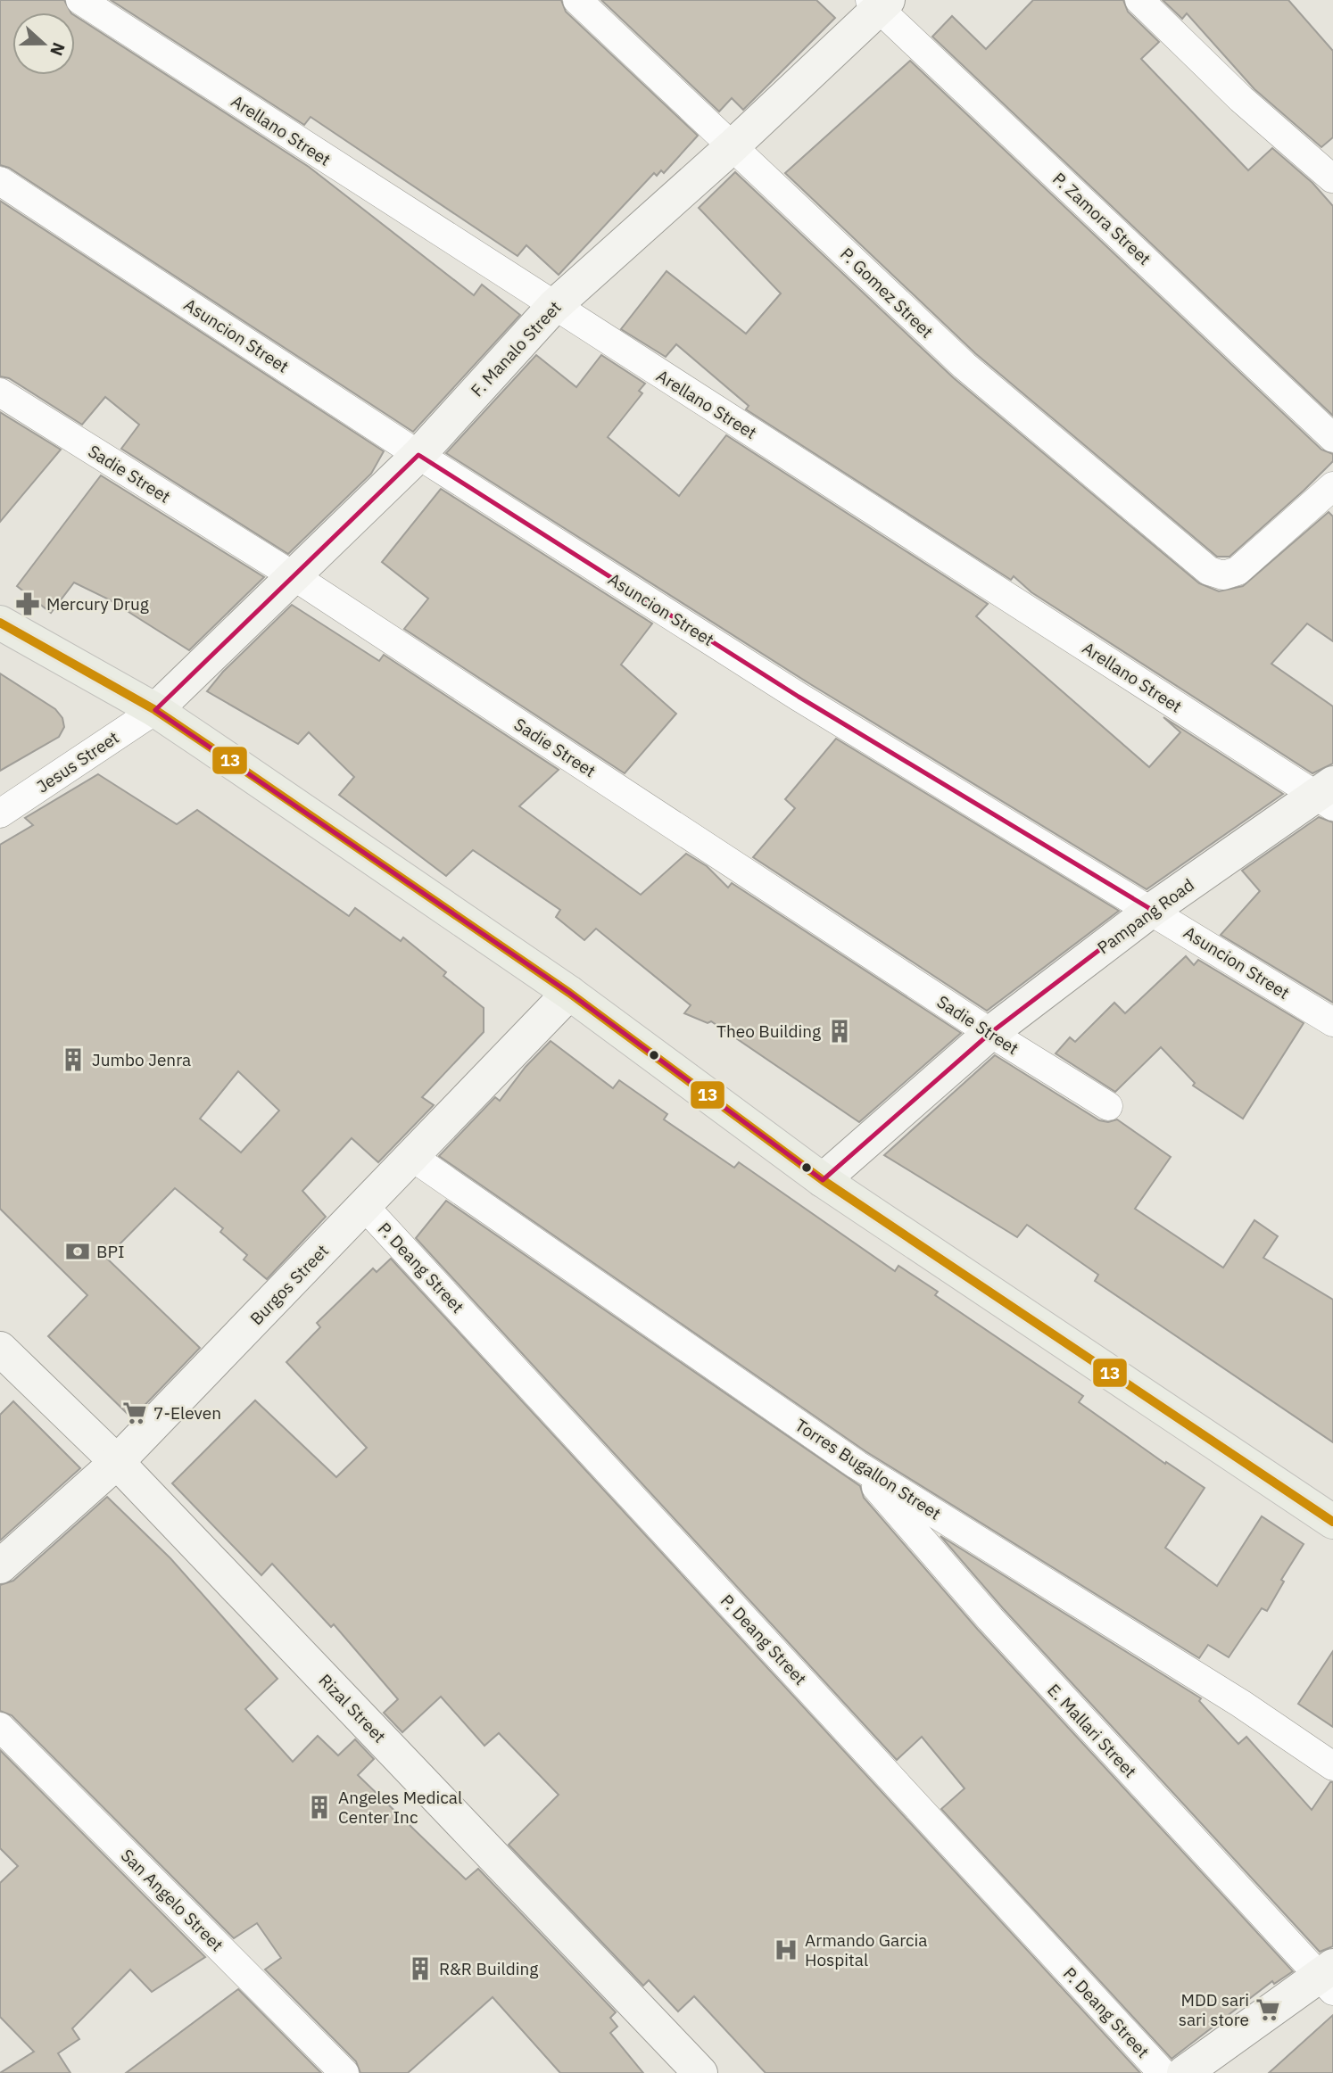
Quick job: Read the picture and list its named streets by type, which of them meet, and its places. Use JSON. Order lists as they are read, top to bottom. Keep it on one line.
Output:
{"streets":{"street":["Arellano Street","P. Zamora Street","P. Gomez Street","Asuncion Street","F. Manalo Street","Sadie Street","Jesus Street","Pampang Road","P. Deang Street","Burgos Street","Torres Bugallon Street","Rizal Street","E. Mallari Street","San Angelo Street"]},"crossings":[["Arellano Street","F. Manalo Street"],["Arellano Street","Pampang Road"],["P. Zamora Street","F. Manalo Street"],["P. Gomez Street","F. Manalo Street"],["Asuncion Street","F. Manalo Street"],["Asuncion Street","Pampang Road"],["F. Manalo Street","Sadie Street"],["F. Manalo Street","Jesus Street"],["Sadie Street","Pampang Road"],["P. Deang Street","Burgos Street"],["Burgos Street","Torres Bugallon Street"],["Burgos Street","Rizal Street"],["Torres Bugallon Street","E. Mallari Street"]],"places":{"pharmacy":["Mercury Drug"],"building":["Theo Building","Jumbo Jenra","Angeles Medical Center Inc","R&R Building"],"bank":["BPI"],"supermarket":["7-Eleven","MDD sari sari store"],"hospital":["Armando Garcia Hospital"]},"lines":["transit line 13"],"north":"right"}
